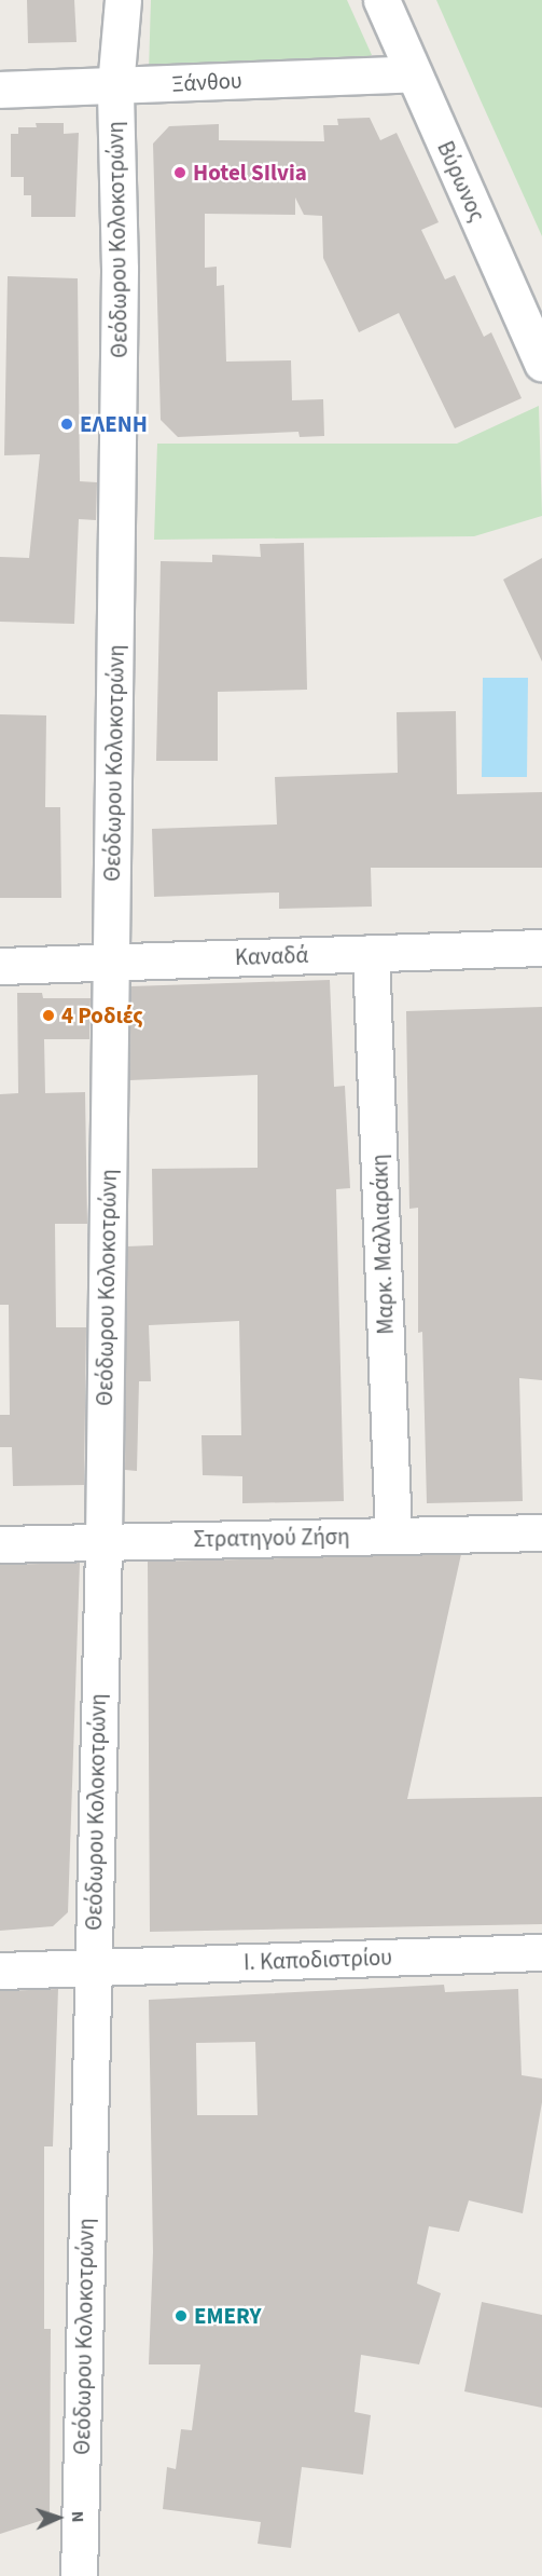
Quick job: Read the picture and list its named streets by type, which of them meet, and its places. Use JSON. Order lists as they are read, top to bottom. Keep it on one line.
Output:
{"streets":{"street":["Ξάνθου","Βύρωνος","Θεόδωρου Κολοκοτρώνη","Καναδά","Μαρκ. Μαλλιαράκη","Στρατηγού Ζήση","Ι. Καποδιστρίου"]},"crossings":[["Ξάνθου","Βύρωνος"],["Ξάνθου","Θεόδωρου Κολοκοτρώνη"],["Θεόδωρου Κολοκοτρώνη","Καναδά"],["Θεόδωρου Κολοκοτρώνη","Στρατηγού Ζήση"],["Θεόδωρου Κολοκοτρώνη","Ι. Καποδιστρίου"],["Καναδά","Μαρκ. Μαλλιαράκη"],["Μαρκ. Μαλλιαράκη","Στρατηγού Ζήση"]],"places":["Hotel SIlvia","ΕΛΕΝΗ","4 Ροδιές","EMERY"],"north":"right"}
